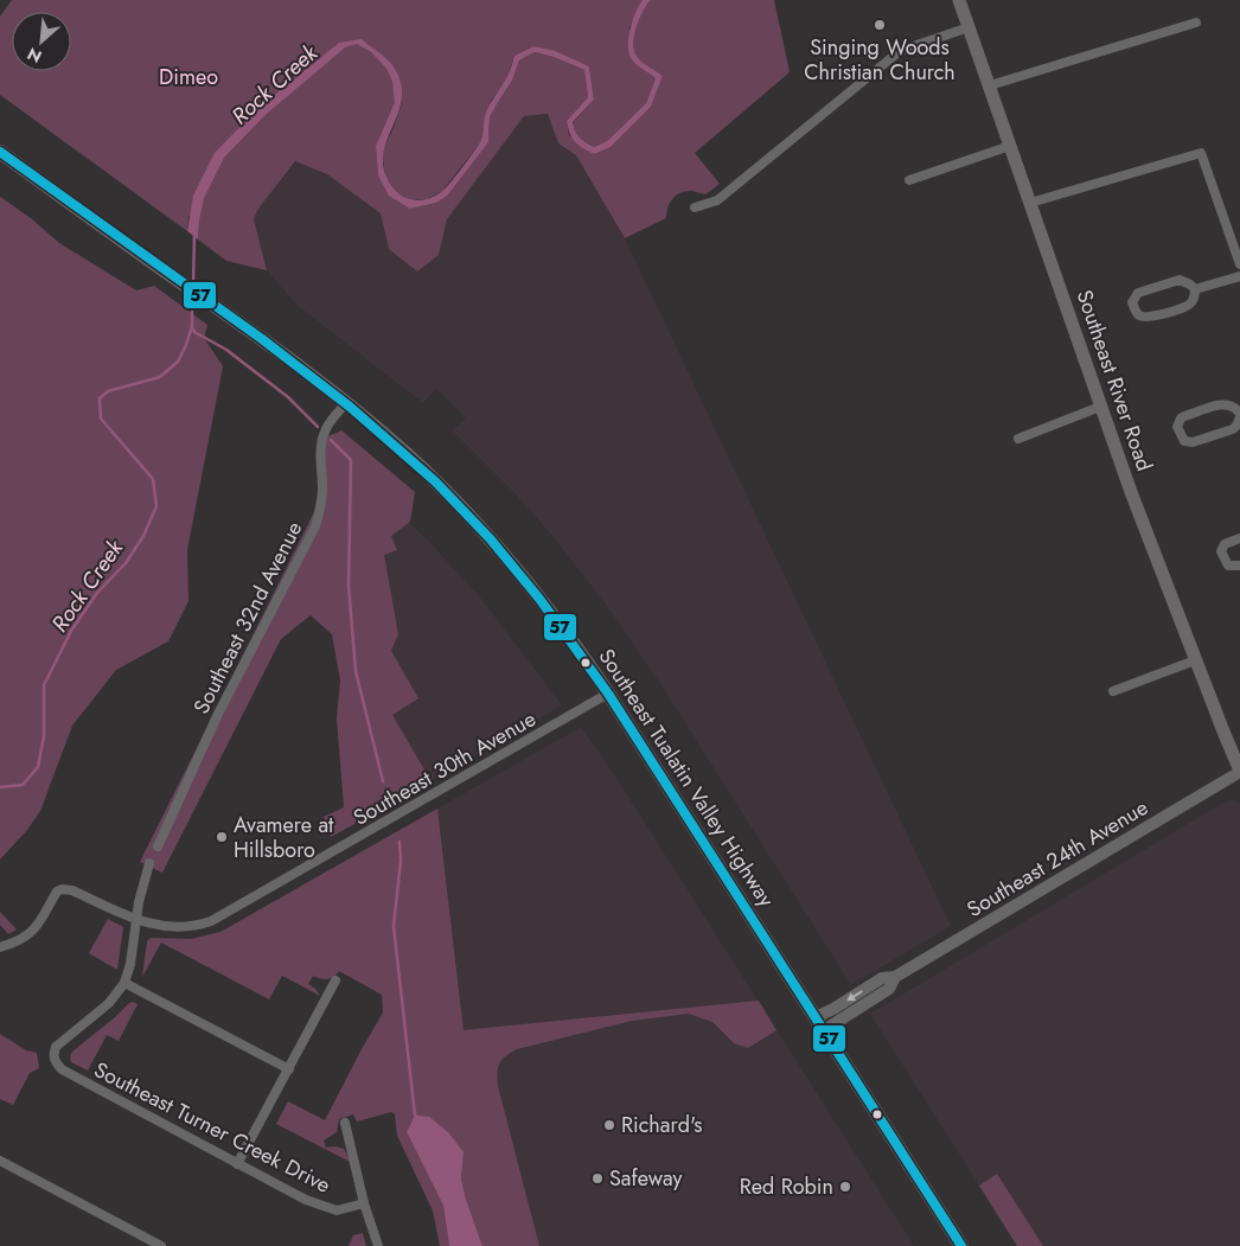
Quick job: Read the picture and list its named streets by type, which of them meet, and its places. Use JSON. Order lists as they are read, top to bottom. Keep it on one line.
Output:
{"streets":{"main road":["Southeast River Road","Southeast Tualatin Valley Highway"],"street":["Southeast 32nd Avenue","Southeast 30th Avenue","Southeast 24th Avenue","Southeast Turner Creek Drive"]},"crossings":[["Southeast River Road","Southeast 24th Avenue"],["Southeast 32nd Avenue","Southeast Tualatin Valley Highway"],["Southeast 30th Avenue","Southeast Tualatin Valley Highway"],["Southeast Tualatin Valley Highway","Southeast 24th Avenue"]],"water":["Rock Creek"],"parks":["Dimeo"],"places":["Singing Woods Christian Church","Avamere at Hillsboro","Richard's","Safeway","Red Robin"],"lines":["transit line 57"],"north":"bottom left"}
